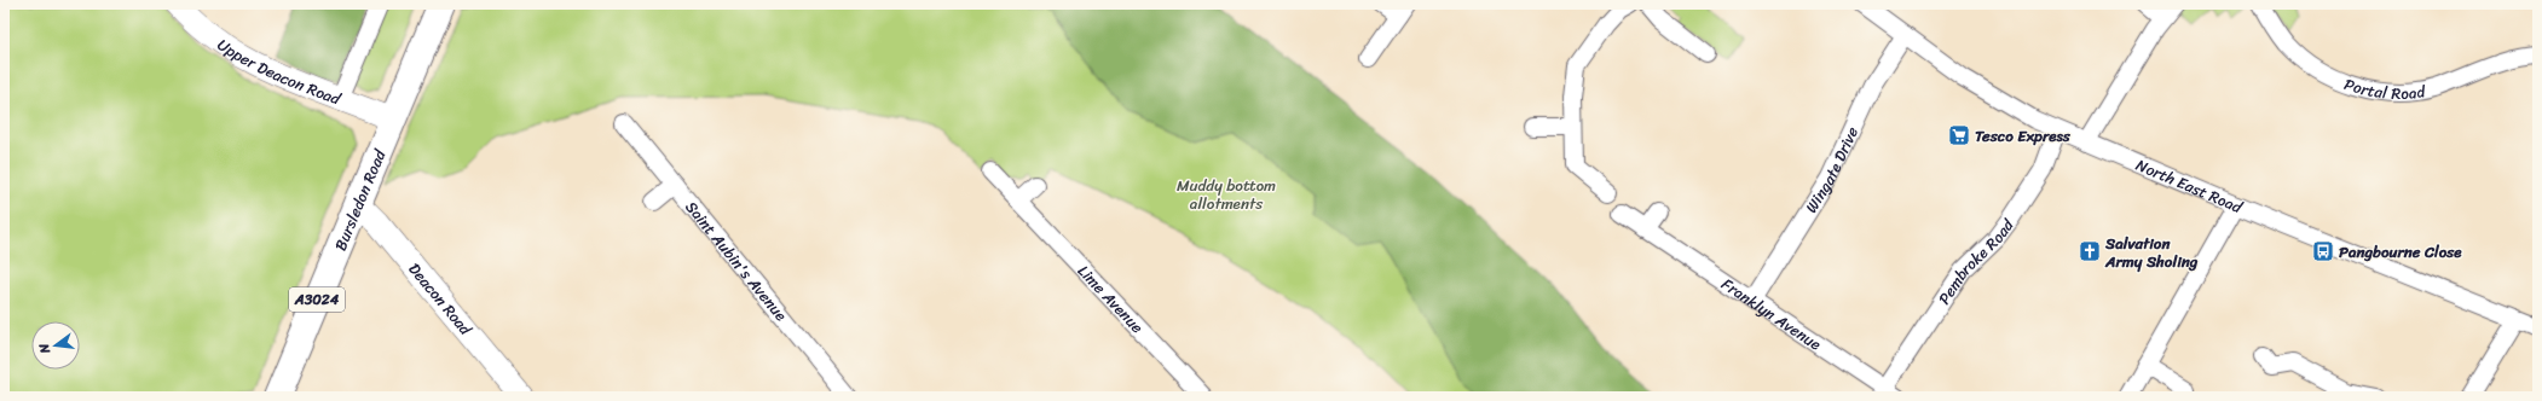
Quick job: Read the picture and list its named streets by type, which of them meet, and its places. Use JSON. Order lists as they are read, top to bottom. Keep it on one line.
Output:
{"streets":{"main road":["Bursledon Road","A3024"],"street":["Upper Deacon Road","Portal Road","Wingate Drive","North East Road","Saint Aubin's Avenue","Pembroke Road","Deacon Road","Lime Avenue","Franklyn Avenue"]},"crossings":[["Upper Deacon Road","Bursledon Road"],["Wingate Drive","North East Road"],["Wingate Drive","Franklyn Avenue"],["North East Road","Pembroke Road"],["Bursledon Road","Deacon Road"],["Pembroke Road","Franklyn Avenue"]],"parks":["Muddy bottom allotments"],"places":{"supermarket":["Tesco Express"],"church":["Salvation Army Sholing"],"bus stop":["Pangbourne Close"]},"north":"left"}
